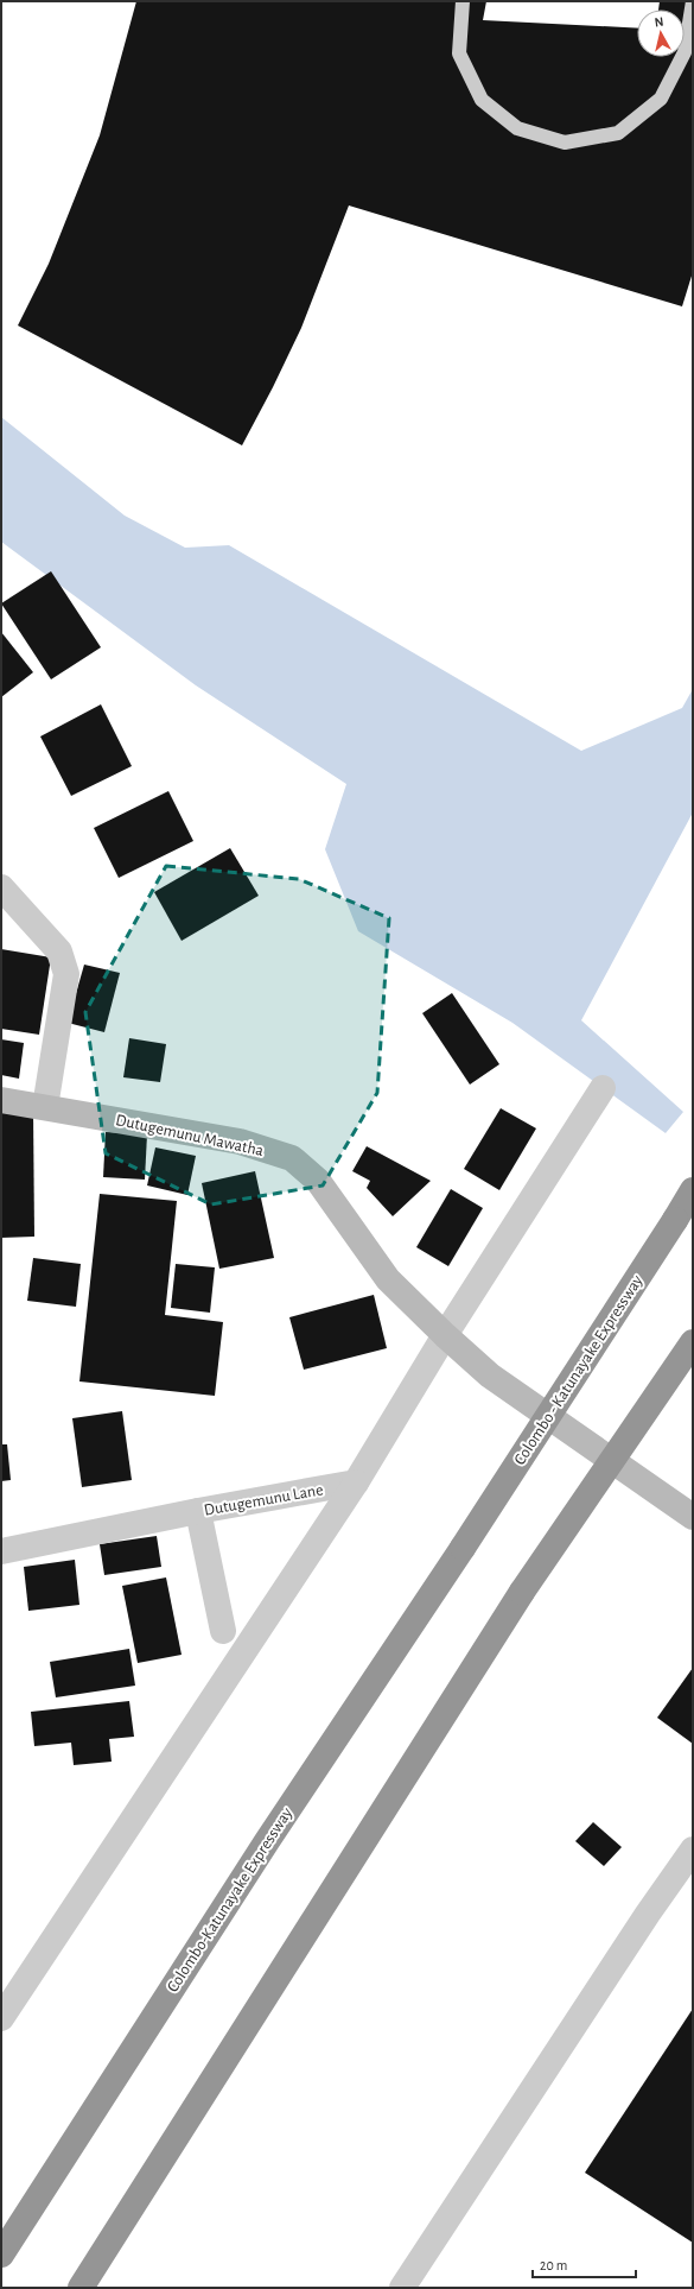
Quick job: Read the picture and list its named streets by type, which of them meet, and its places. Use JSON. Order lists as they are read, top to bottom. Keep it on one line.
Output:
{"streets":{"highway":["Colombo - Katunayake Expressway","Colombo-Katunayake Expressway"],"street":["Dutugemunu Mawatha","Dutugemunu Lane"]},"crossings":[["Colombo - Katunayake Expressway","Colombo-Katunayake Expressway"]],"scale_bar":"20 m","north":"top"}
